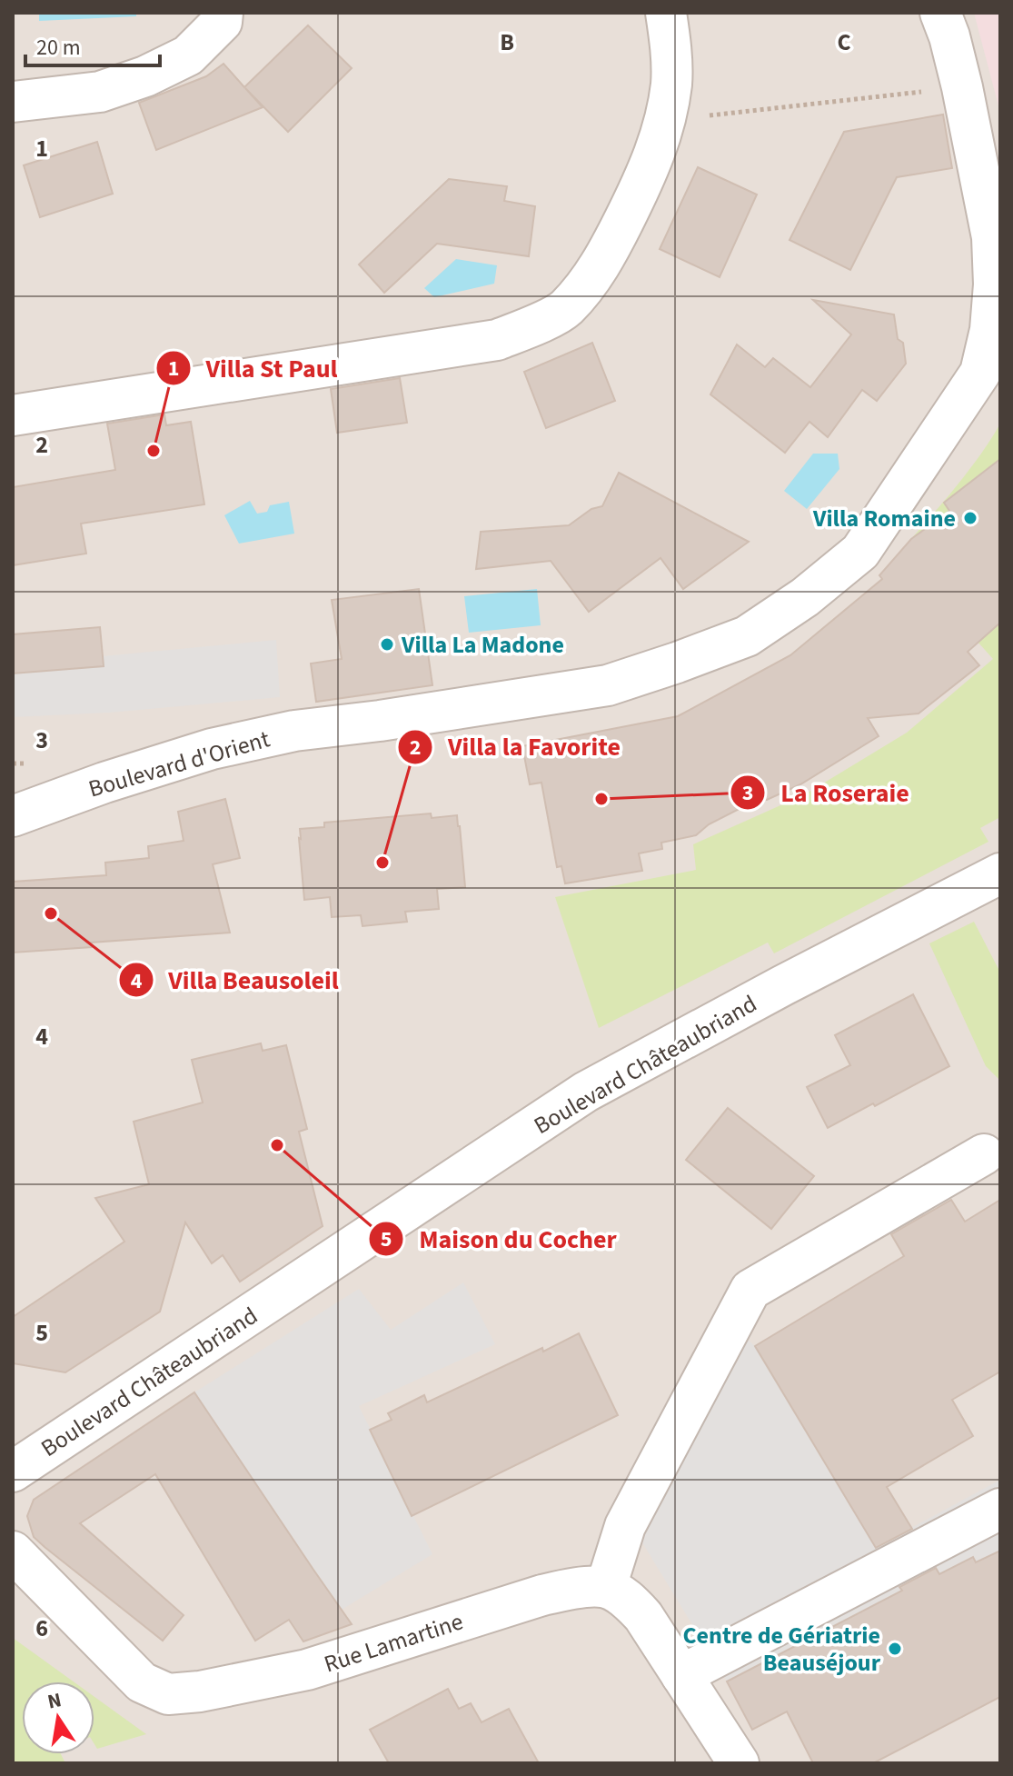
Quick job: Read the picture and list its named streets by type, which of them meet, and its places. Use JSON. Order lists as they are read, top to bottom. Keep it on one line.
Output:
{"streets":{"street":["Boulevard d'Orient","Boulevard Châteaubriand","Rue Lamartine"]},"places":["Villa St Paul","Villa Romaine","Villa La Madone","La Roseraie","Villa la Favorite","Villa Beausoleil","Maison du Cocher","Centre de Gériatrie Beauséjour"],"scale_bar":"20 m","north":"top","grid":{"columns":["B","C"],"rows":["1","2","3","4","5","6"]}}
